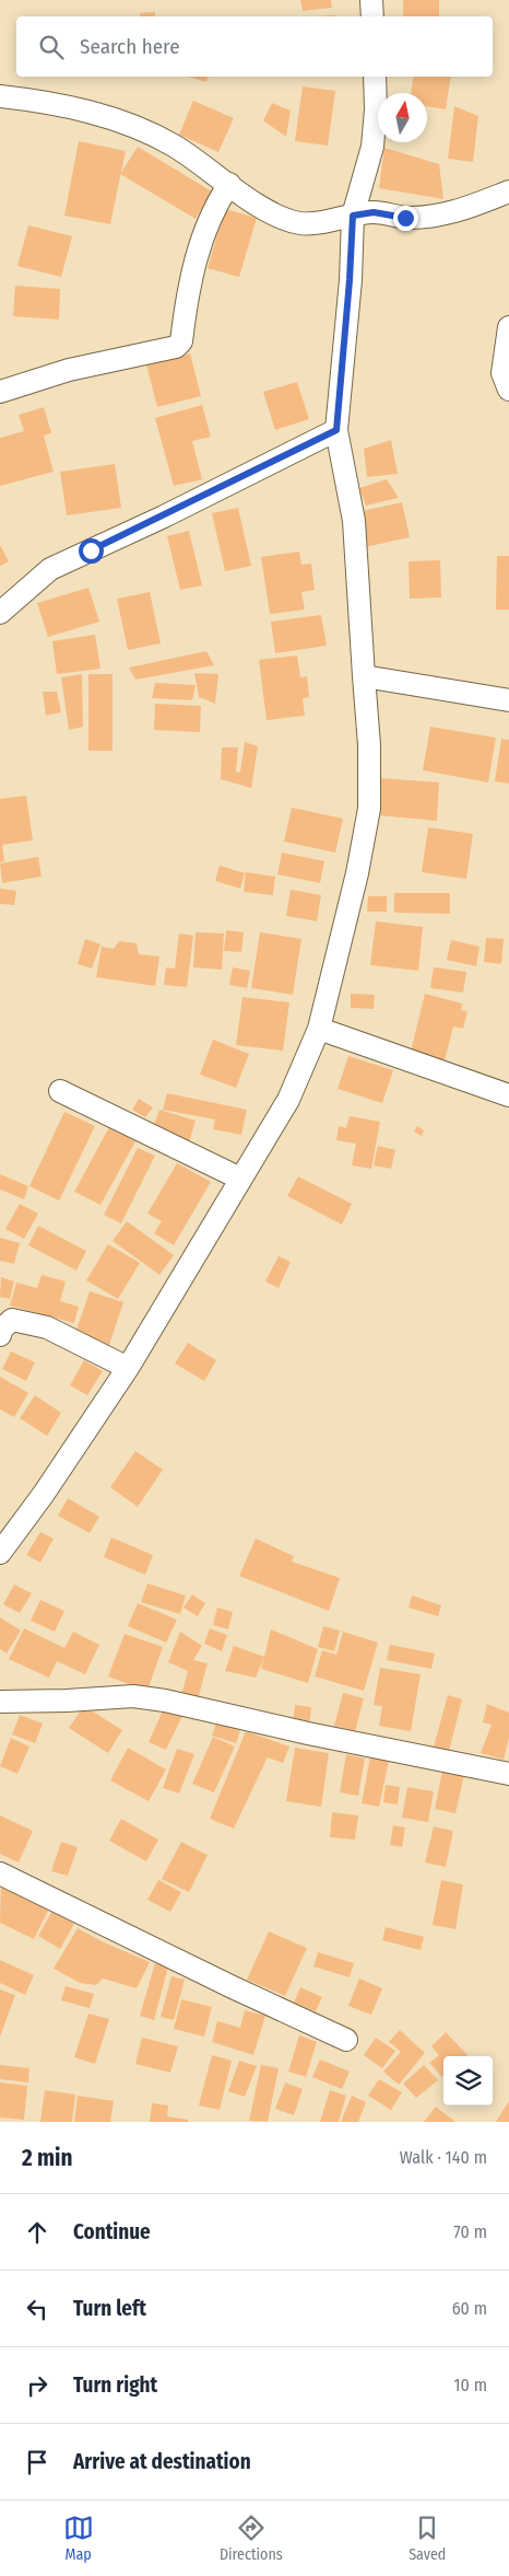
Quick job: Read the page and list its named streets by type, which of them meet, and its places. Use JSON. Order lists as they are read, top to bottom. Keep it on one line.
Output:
{"north":"top","page":{"search":"Search here","heading":["2 min","Walk · 140 m"],"list":[["Continue","70 m"],["Turn left","60 m"],["Turn right","10 m"],"Arrive at destination"],"nav":["Map","Directions","Saved"]}}
